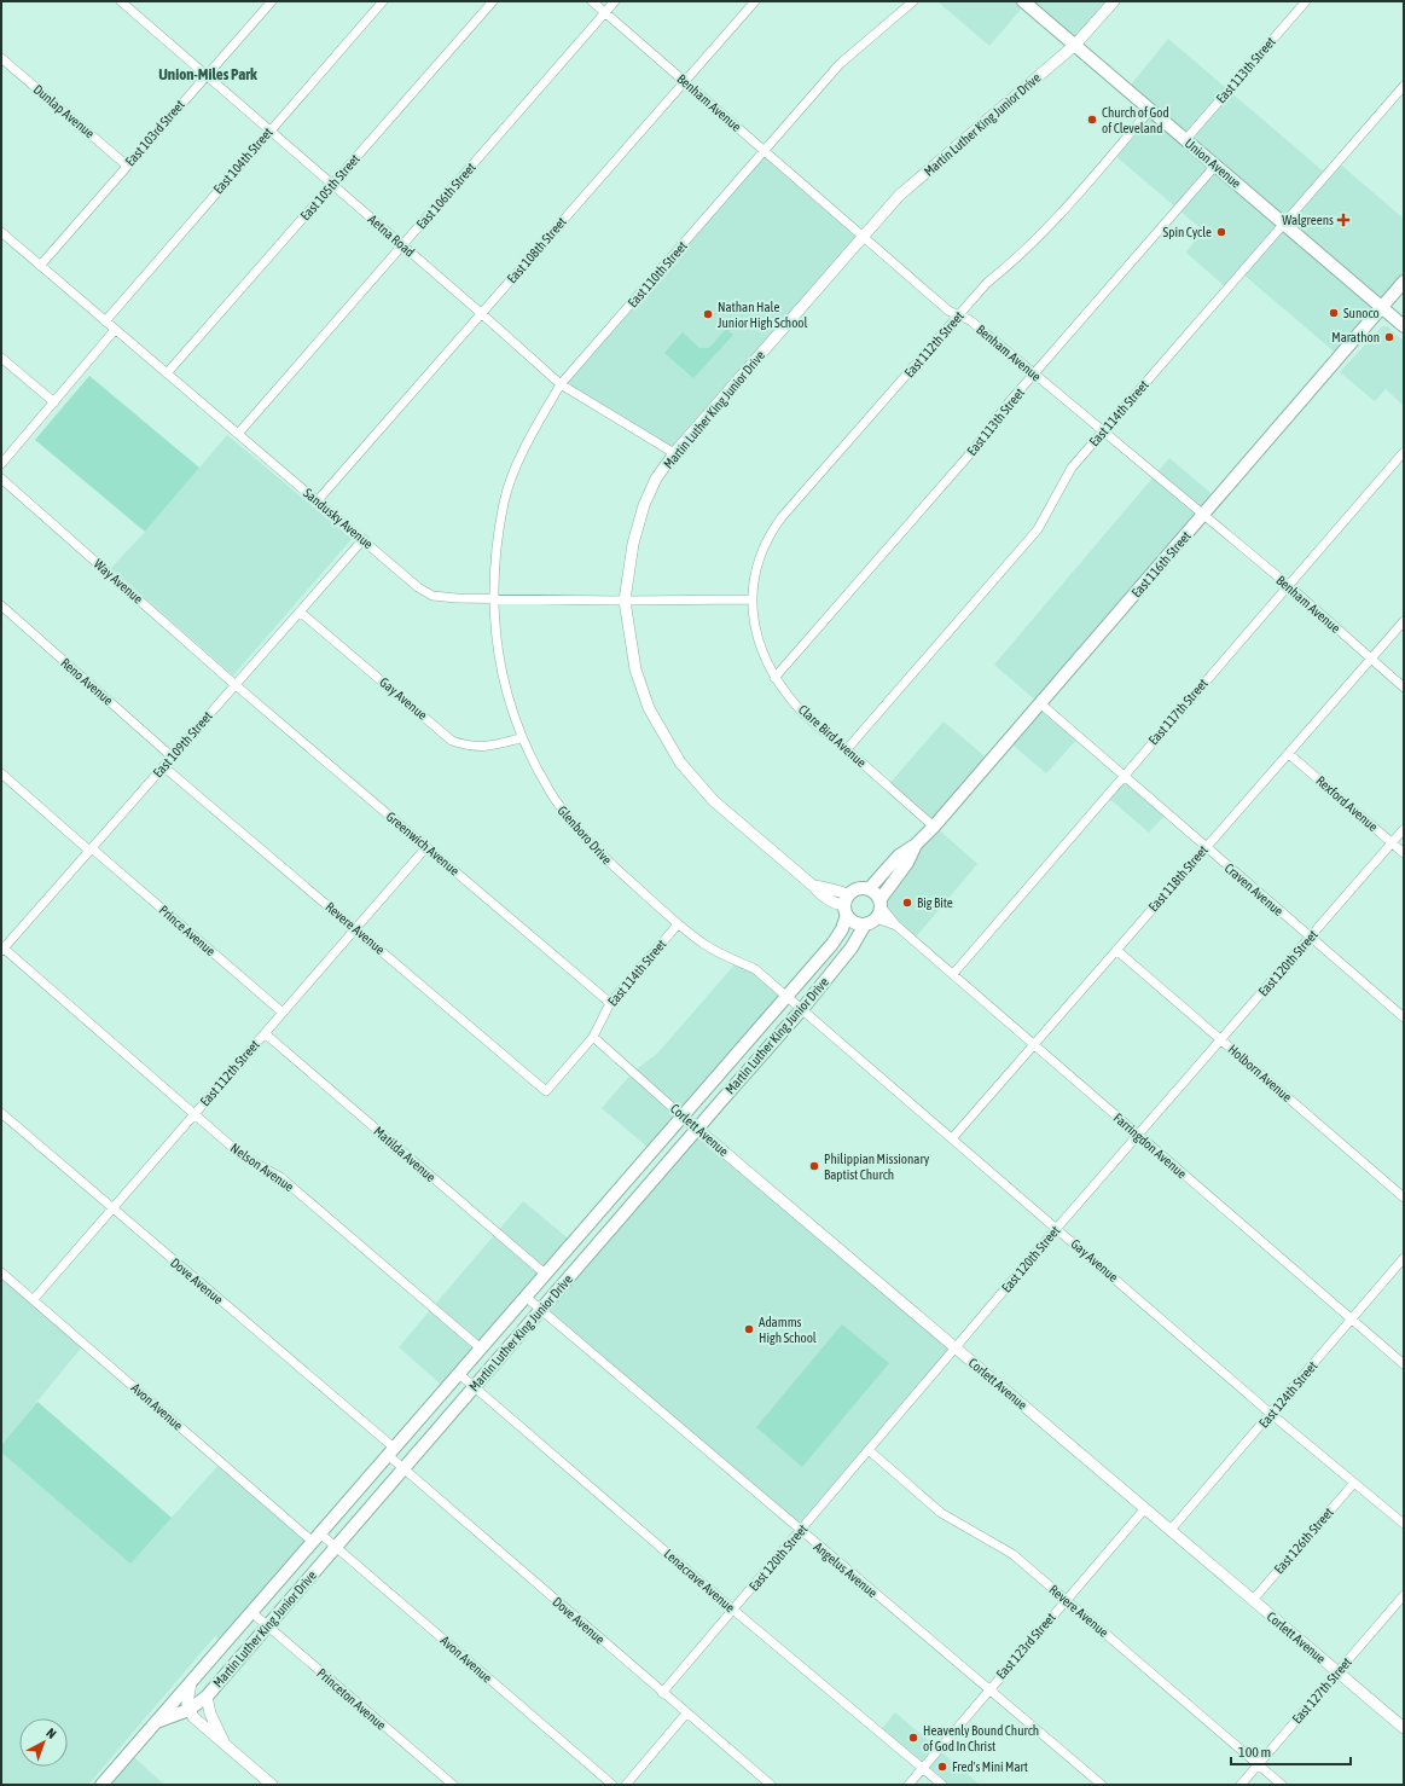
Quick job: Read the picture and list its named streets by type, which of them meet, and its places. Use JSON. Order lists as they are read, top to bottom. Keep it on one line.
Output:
{"streets":{"main road":["Martin Luther King Junior Drive","Union Avenue","East 116th Street"],"street":["East 113th Street","Benham Avenue","Dunlap Avenue","East 103rd Street","East 104th Street","East 105th Street","East 106th Street","Aetna Road","East 108th Street","East 110th Street","East 112th Street","East 114th Street","Sandusky Avenue","Way Avenue","Reno Avenue","Gay Avenue","East 117th Street","Clare Bird Avenue","East 109th Street","Rexford Avenue","Glenboro Drive","Greenwich Avenue","East 118th Street","Craven Avenue","Revere Avenue","Prince Avenue","East 120th Street","Holborn Avenue","Corlett Avenue","Farringdon Avenue","Matilda Avenue","Nelson Avenue","Dove Avenue","East 124th Street","Avon Avenue","East 126th Street","Angelus Avenue","Lenacrave Avenue","East 123rd Street","East 127th Street","Princeton Avenue"]},"crossings":[["East 113th Street","Benham Avenue"],["East 113th Street","Union Avenue"],["East 113th Street","Clare Bird Avenue"],["Benham Avenue","Martin Luther King Junior Drive"],["Benham Avenue","East 106th Street"],["Benham Avenue","East 108th Street"],["Benham Avenue","East 110th Street"],["Benham Avenue","East 112th Street"],["Benham Avenue","East 114th Street"],["Benham Avenue","East 116th Street"],["Benham Avenue","East 117th Street"],["Benham Avenue","East 118th Street"],["Dunlap Avenue","East 103rd Street"],["Martin Luther King Junior Drive","Union Avenue"],["Martin Luther King Junior Drive","Aetna Road"],["Martin Luther King Junior Drive","Sandusky Avenue"],["Martin Luther King Junior Drive","East 116th Street"],["Martin Luther King Junior Drive","Gay Avenue"],["Martin Luther King Junior Drive","Glenboro Drive"],["Martin Luther King Junior Drive","Corlett Avenue"],["Martin Luther King Junior Drive","Farringdon Avenue"],["Martin Luther King Junior Drive","Matilda Avenue"],["Martin Luther King Junior Drive","Nelson Avenue"],["Martin Luther King Junior Drive","Dove Avenue"],["Martin Luther King Junior Drive","Avon Avenue"],["Martin Luther King Junior Drive","Angelus Avenue"],["Martin Luther King Junior Drive","Lenacrave Avenue"],["Martin Luther King Junior Drive","Princeton Avenue"],["East 103rd Street","Aetna Road"],["East 103rd Street","Sandusky Avenue"],["East 104th Street","Aetna Road"],["East 104th Street","Sandusky Avenue"],["Union Avenue","East 112th Street"],["Union Avenue","East 114th Street"],["Union Avenue","East 116th Street"],["East 105th Street","Aetna Road"],["East 105th Street","Sandusky Avenue"],["East 106th Street","Aetna Road"],["East 106th Street","Sandusky Avenue"],["Aetna Road","East 108th Street"],["Aetna Road","East 110th Street"],["East 108th Street","Sandusky Avenue"],["East 110th Street","Sandusky Avenue"],["East 110th Street","Glenboro Drive"],["East 112th Street","Sandusky Avenue"],["East 112th Street","Clare Bird Avenue"],["East 112th Street","Greenwich Avenue"],["East 112th Street","Revere Avenue"],["East 112th Street","Prince Avenue"],["East 112th Street","Matilda Avenue"],["East 112th Street","Nelson Avenue"],["East 112th Street","Dove Avenue"],["East 112th Street","Avon Avenue"],["East 114th Street","Clare Bird Avenue"],["East 114th Street","Glenboro Drive"],["East 114th Street","Greenwich Avenue"],["East 114th Street","Revere Avenue"],["East 114th Street","Corlett Avenue"],["Sandusky Avenue","Clare Bird Avenue"],["Sandusky Avenue","East 109th Street"],["Sandusky Avenue","Glenboro Drive"],["East 116th Street","Clare Bird Avenue"],["East 116th Street","Craven Avenue"],["East 116th Street","Farringdon Avenue"],["Way Avenue","East 109th Street"],["Way Avenue","Greenwich Avenue"],["Reno Avenue","East 109th Street"],["Gay Avenue","East 109th Street"],["Gay Avenue","Glenboro Drive"],["Gay Avenue","East 118th Street"],["Gay Avenue","East 120th Street"],["Gay Avenue","East 124th Street"],["Gay Avenue","East 126th Street"],["East 117th Street","Craven Avenue"],["East 117th Street","Farringdon Avenue"],["East 109th Street","Greenwich Avenue"],["East 109th Street","Revere Avenue"],["East 109th Street","Prince Avenue"],["East 109th Street","Nelson Avenue"],["Rexford Avenue","East 118th Street"],["Rexford Avenue","East 120th Street"],["East 118th Street","Craven Avenue"],["East 118th Street","Holborn Avenue"],["East 118th Street","Farringdon Avenue"],["Craven Avenue","East 120th Street"],["Revere Avenue","East 120th Street"],["Revere Avenue","East 123rd Street"],["Revere Avenue","East 127th Street"],["East 120th Street","Holborn Avenue"],["East 120th Street","Corlett Avenue"],["East 120th Street","Farringdon Avenue"],["East 120th Street","Dove Avenue"],["East 120th Street","Angelus Avenue"],["East 120th Street","Lenacrave Avenue"],["Corlett Avenue","East 124th Street"],["Corlett Avenue","East 126th Street"],["Corlett Avenue","East 123rd Street"],["Corlett Avenue","East 127th Street"],["Farringdon Avenue","East 124th Street"],["Angelus Avenue","East 123rd Street"],["Lenacrave Avenue","East 123rd Street"]],"districts":["Union-Miles Park"],"places":{"other":["Church of God of Cleveland","Spin Cycle","Sunoco","Nathan Hale Junior High School","Marathon","Big Bite","Philippian Missionary Baptist Church","Adamms High School","Heavenly Bound Church of God In Christ","Fred's Mini Mart"],"health":["Walgreens"]},"scale_bar":"100 m","north":"top right"}
